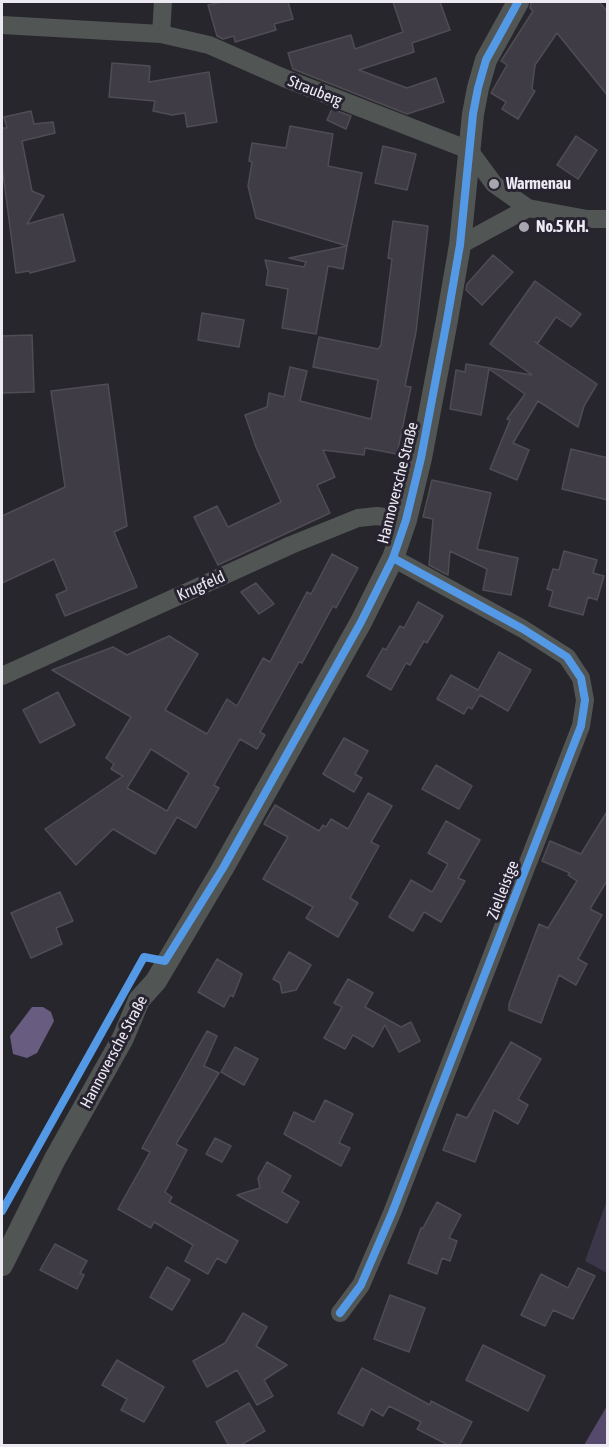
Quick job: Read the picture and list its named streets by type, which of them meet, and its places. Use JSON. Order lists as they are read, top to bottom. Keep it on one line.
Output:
{"streets":{"street":["Strauberg","Hannoversche Straße","Krugfeld","Zielleistge"]},"crossings":[["Strauberg","Hannoversche Straße"],["Hannoversche Straße","Krugfeld"],["Hannoversche Straße","Zielleistge"]],"places":["Warmenau","No.5 K.H."]}
